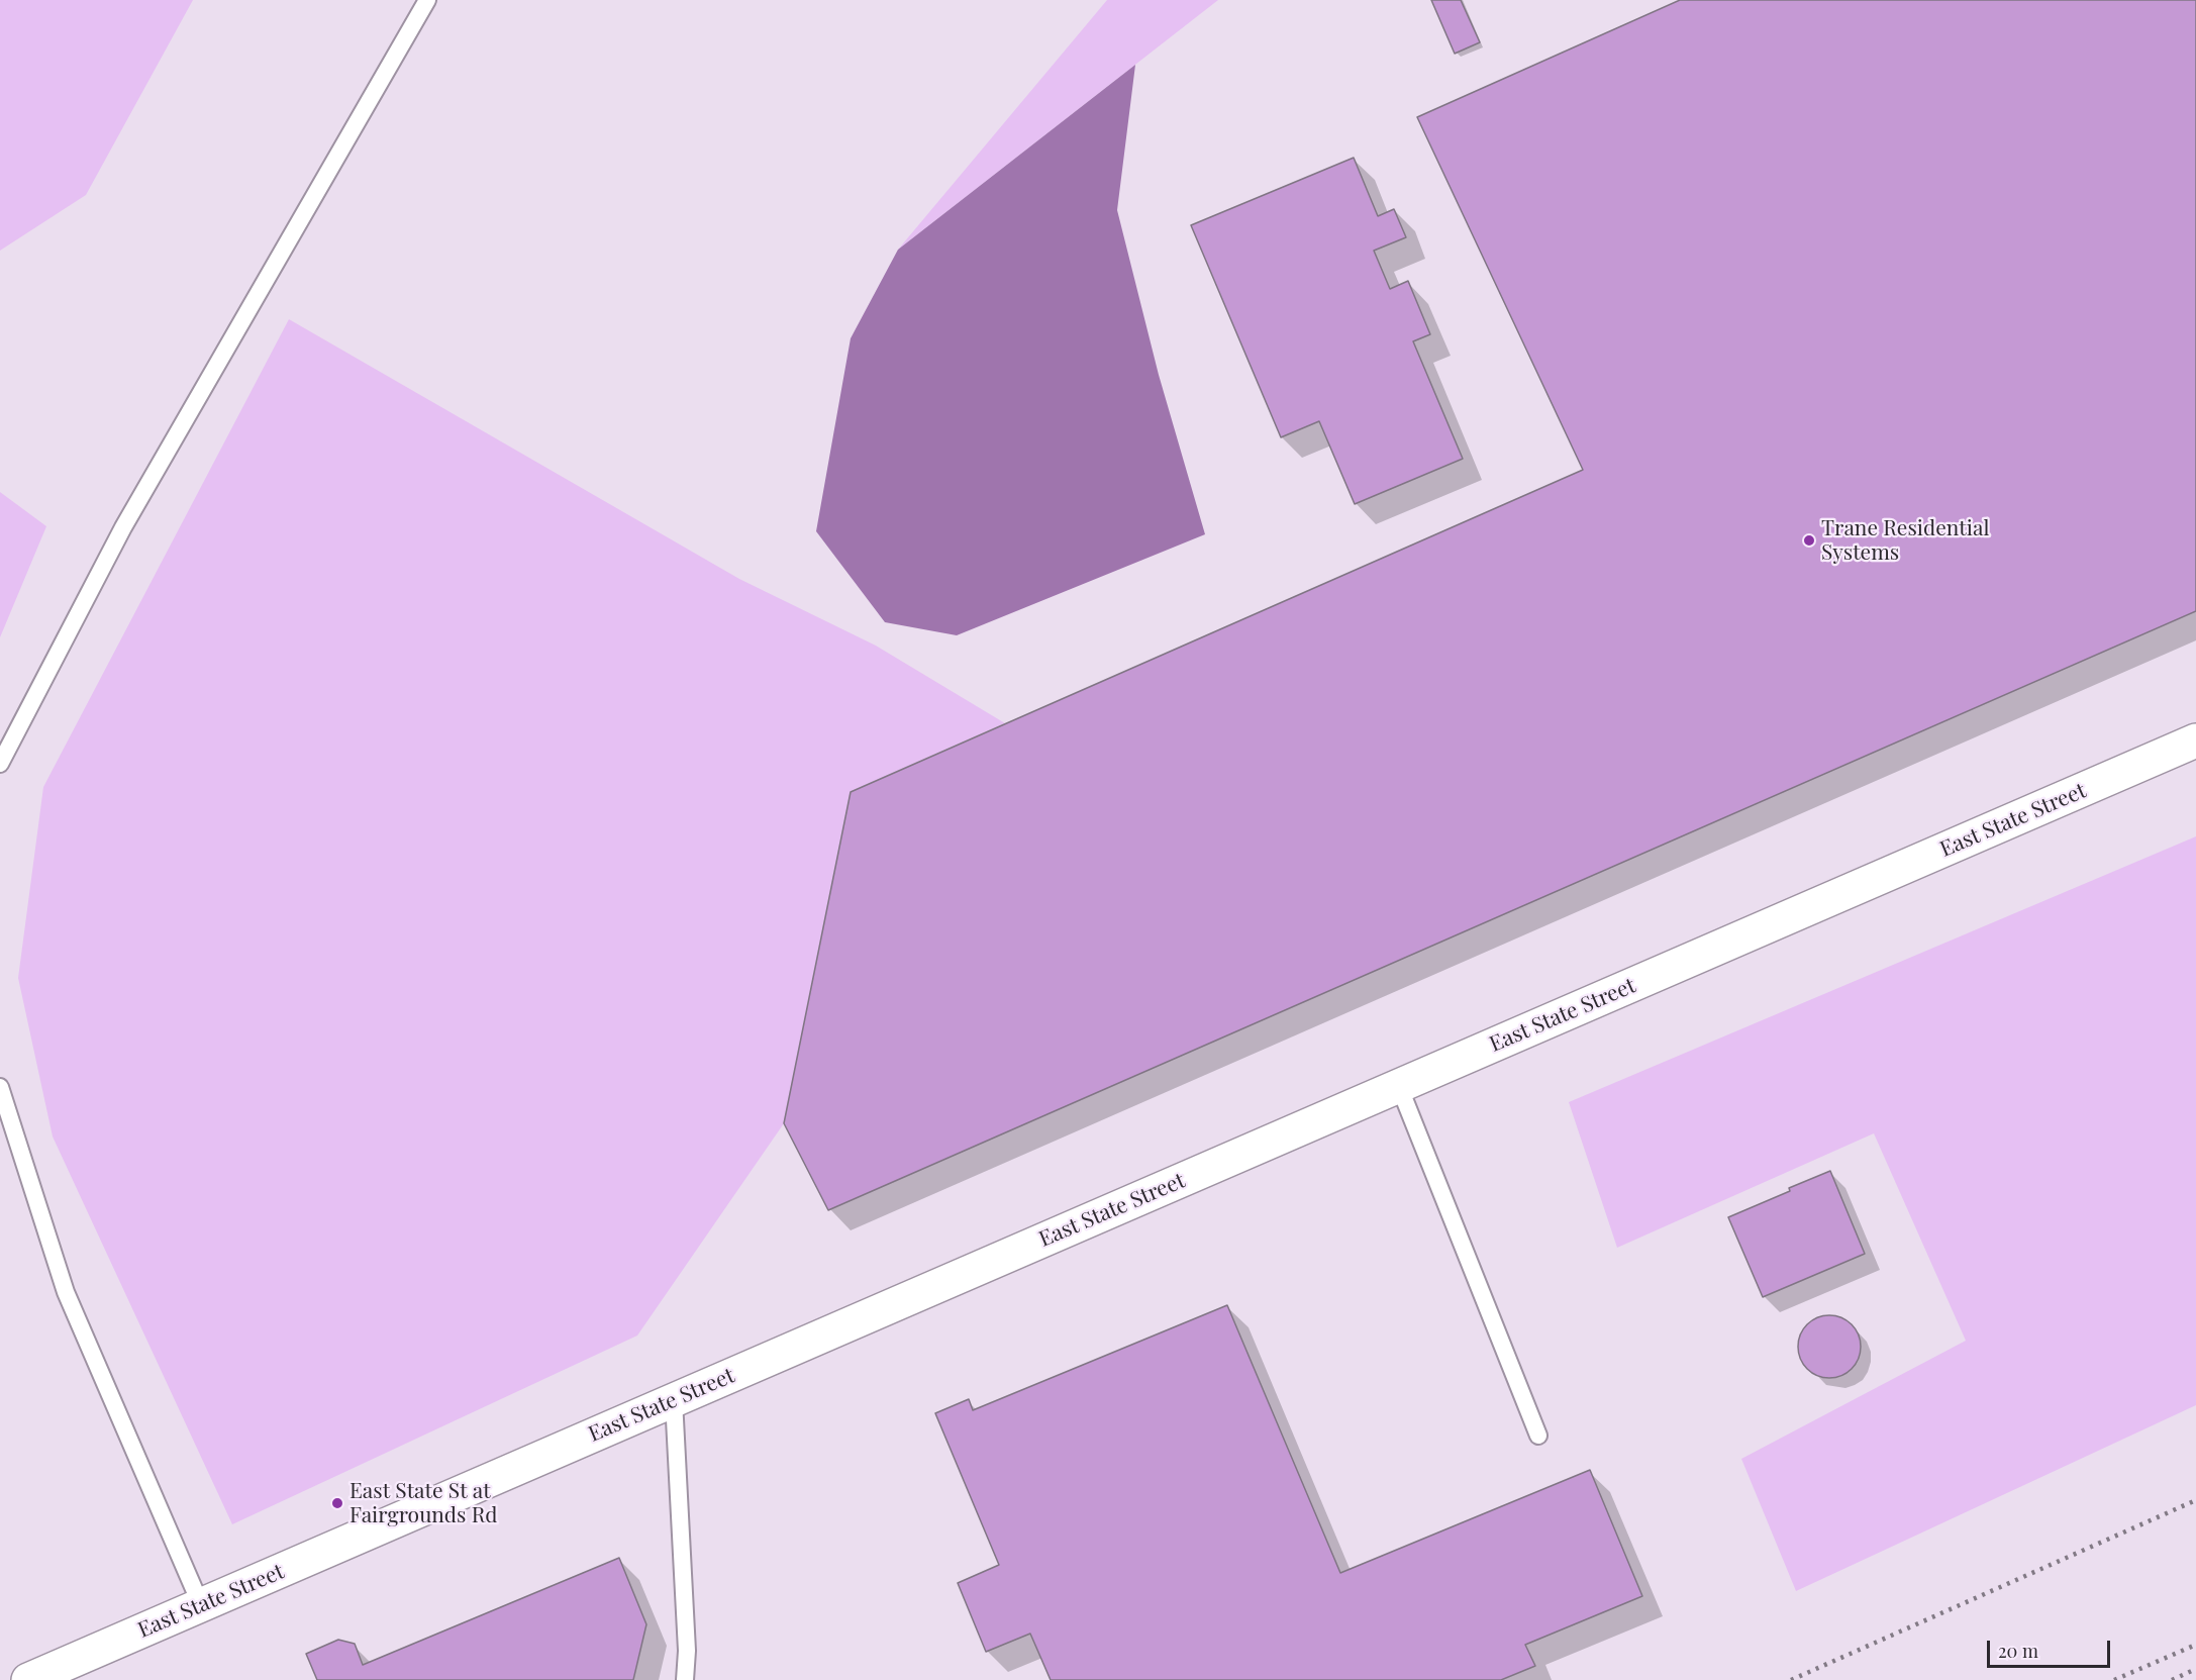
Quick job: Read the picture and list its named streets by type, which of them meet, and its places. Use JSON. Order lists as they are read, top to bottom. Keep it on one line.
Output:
{"streets":{"street":["East State Street"]},"places":["Trane Residential Systems","East State St at Fairgrounds Rd"],"scale_bar":"20 m"}
